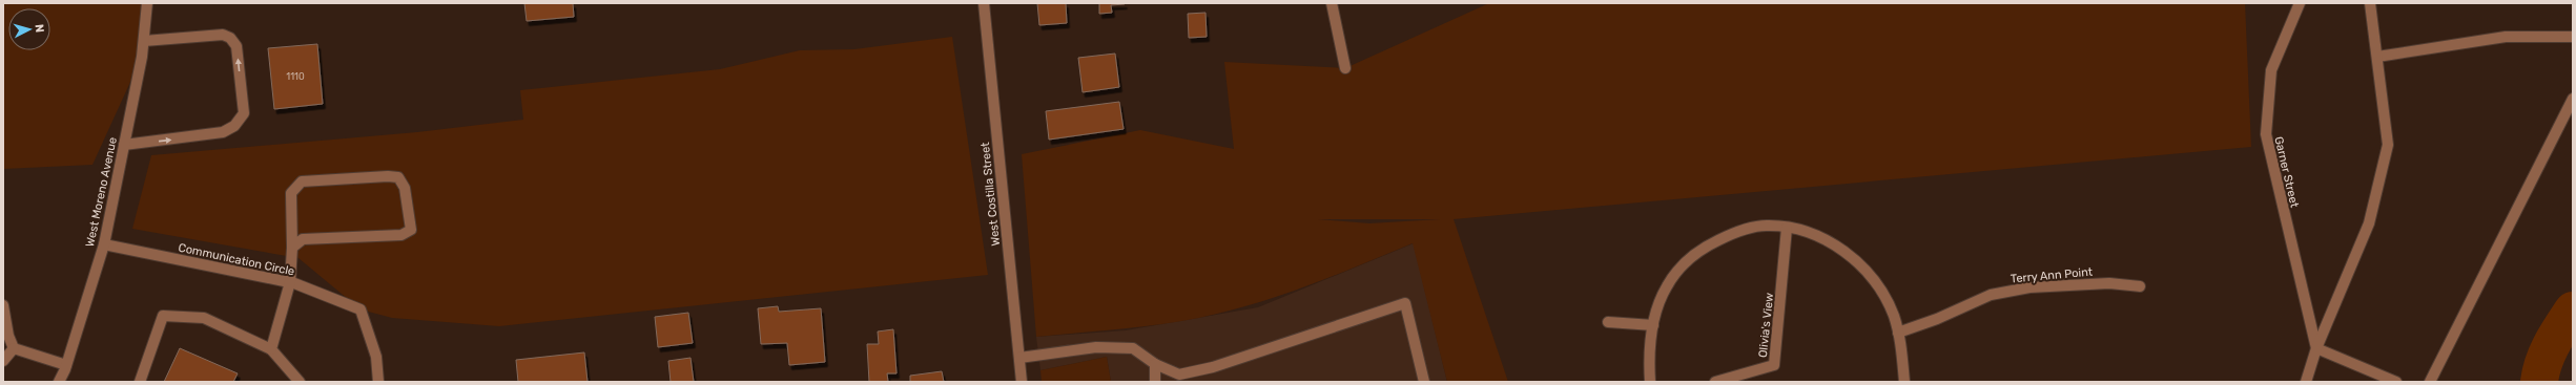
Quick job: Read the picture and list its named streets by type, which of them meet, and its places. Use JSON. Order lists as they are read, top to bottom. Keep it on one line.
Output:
{"streets":{"street":["Garner Street","West Moreno Avenue","West Costilla Street","Communication Circle","Terry Ann Point","Olivia's View"]},"crossings":[["West Moreno Avenue","Communication Circle"]],"house_numbers":["1110"],"north":"right"}
